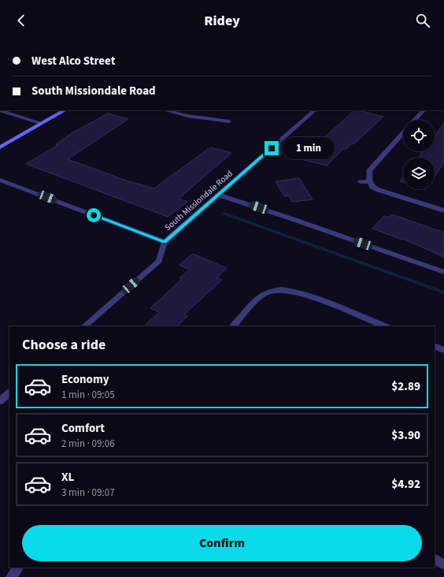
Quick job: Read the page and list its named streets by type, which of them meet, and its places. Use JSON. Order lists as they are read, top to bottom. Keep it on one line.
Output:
{"streets":{"street":["South Missiondale Road"]},"page":{"header":"Ridey","banner":["West Alco Street","South Missiondale Road"],"bubble":"1 min","heading":"Choose a ride","list":[{"name":"Economy","note":"1 min · 09:05","value":"$2.89"},{"name":"Comfort","note":"2 min · 09:06","value":"$3.90"},{"name":"XL","note":"3 min · 09:07","value":"$4.92"}],"buttons":"Confirm"}}
